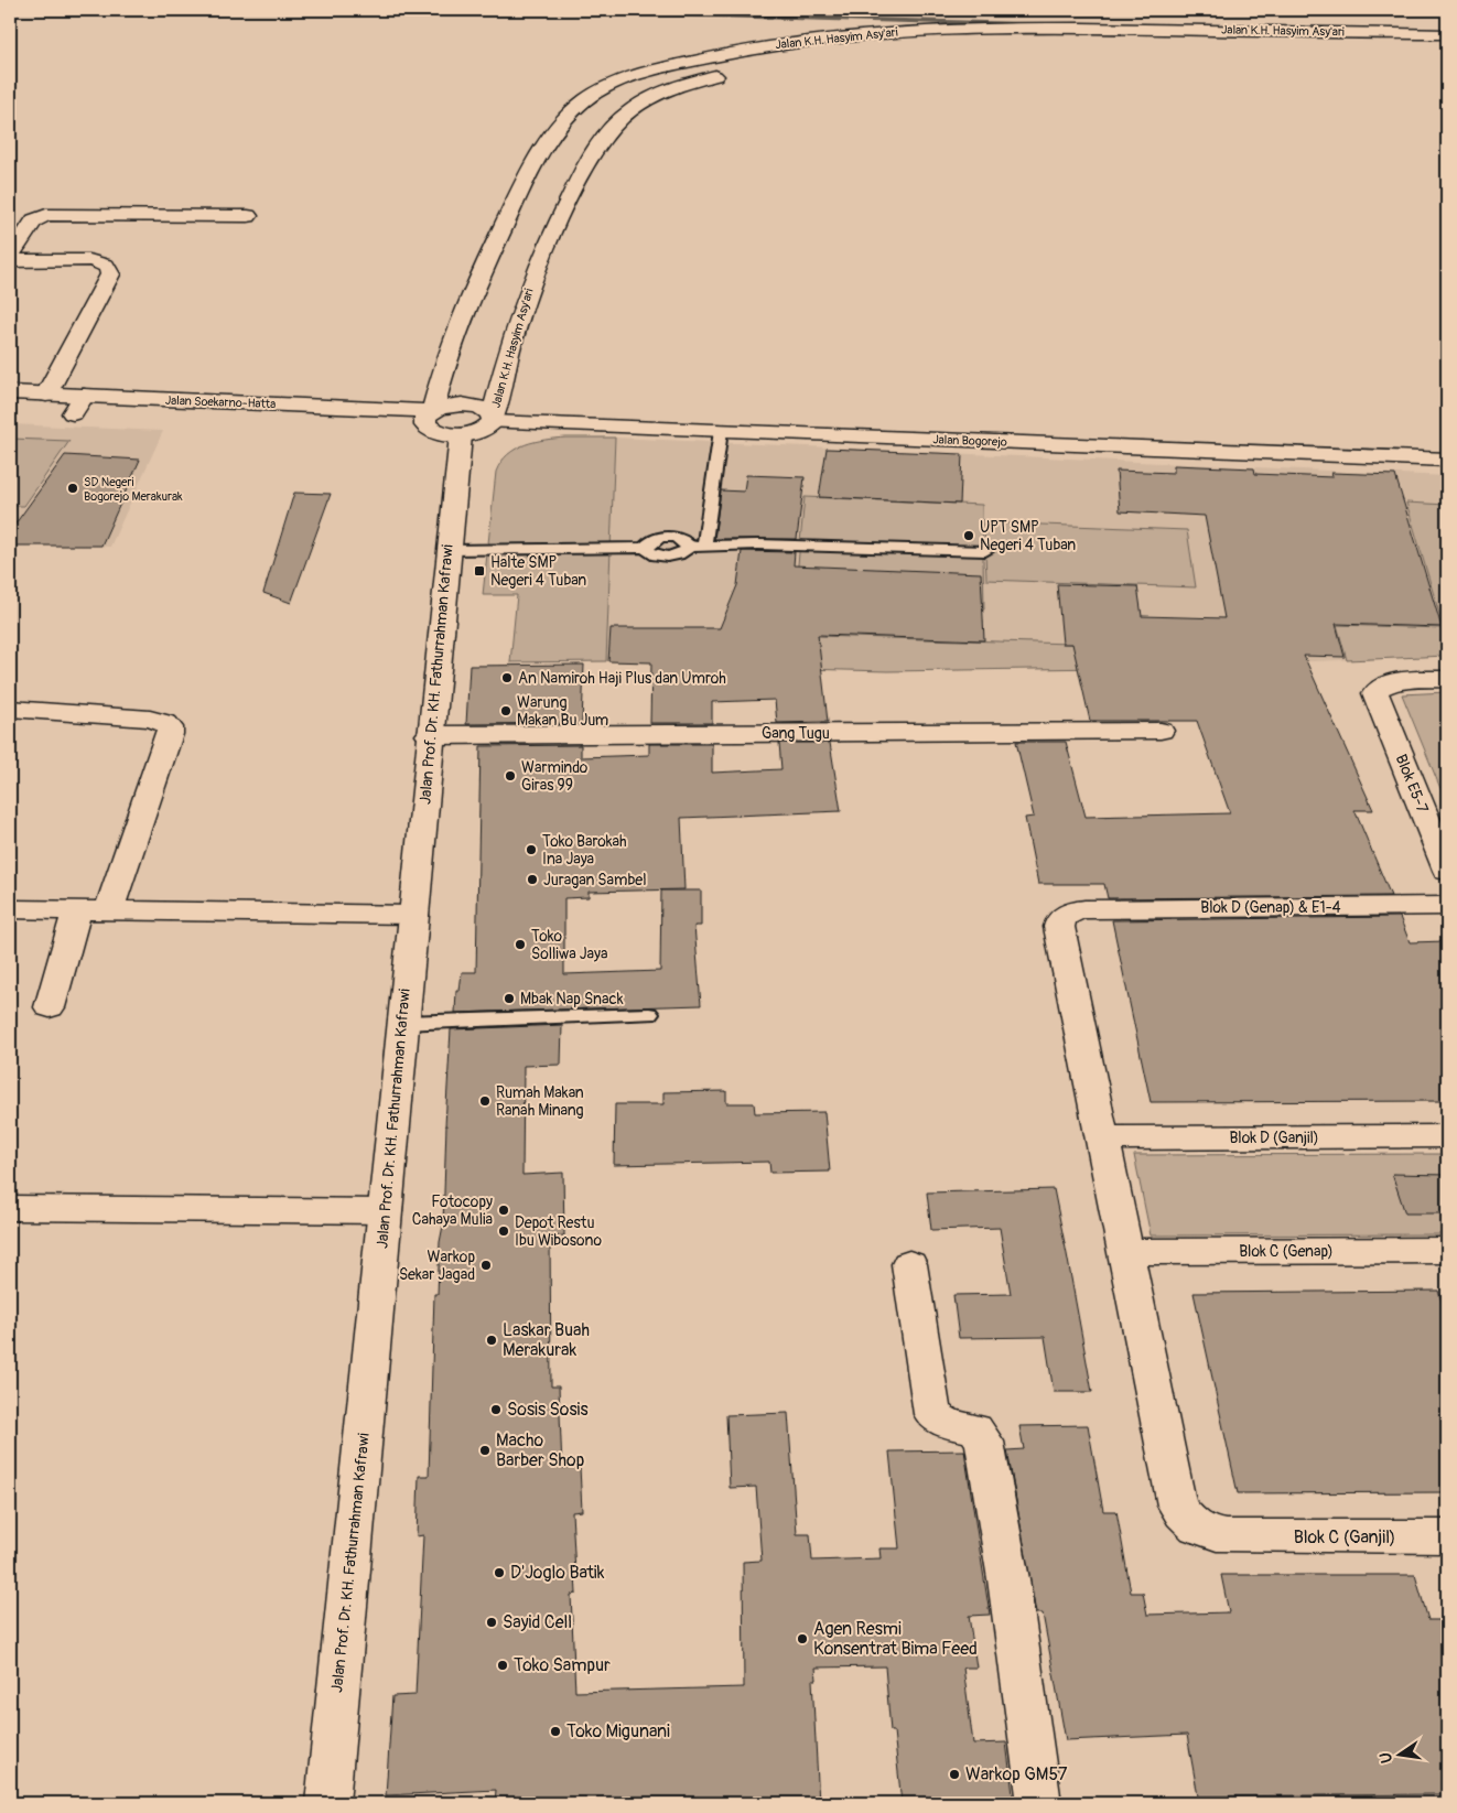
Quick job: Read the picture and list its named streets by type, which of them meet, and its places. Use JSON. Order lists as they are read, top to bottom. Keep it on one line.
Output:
{"streets":{"main road":["Jalan K.H. Hasyim Asy'ari","Jalan Soekarno-Hatta","Jalan Bogorejo","Jalan Prof. Dr. KH. Fathurrahman Kafrawi","Gang Tugu","Blok E5-7","Blok D (Genap) & E1-4","Blok D (Ganjil)","Blok C (Genap)","Blok C (Ganjil)"]},"crossings":[["Jalan K.H. Hasyim Asy'ari","Jalan Soekarno-Hatta"],["Jalan K.H. Hasyim Asy'ari","Jalan Bogorejo"],["Jalan K.H. Hasyim Asy'ari","Jalan Prof. Dr. KH. Fathurrahman Kafrawi"],["Jalan Soekarno-Hatta","Jalan Prof. Dr. KH. Fathurrahman Kafrawi"],["Jalan Prof. Dr. KH. Fathurrahman Kafrawi","Gang Tugu"],["Blok D (Genap) & E1-4","Blok D (Ganjil)"],["Blok D (Genap) & E1-4","Blok C (Genap)"],["Blok D (Genap) & E1-4","Blok C (Ganjil)"],["Blok C (Genap)","Blok C (Ganjil)"]],"places":{"other":["SD Negeri Bogorejo Merakurak","UPT SMP Negeri 4 Tuban","An Namiroh Haji Plus dan Umroh","Warung Makan Bu Jum","Warmindo Giras 99","Toko Barokah Ina Jaya","Juragan Sambel","Toko Solliwa Jaya","Mbak Nap Snack","Rumah Makan Ranah Minang","Fotocopy Cahaya Mulia","Depot Restu Ibu Wibosono","Warkop Sekar Jagad","Laskar Buah Merakurak","Sosis Sosis","Macho Barber Shop","D'Joglo Batik","Sayid Cell","Agen Resmi Konsentrat Bima Feed","Toko Sampur","Toko Migunani","Warkop GM57"],"transit":["Halte SMP Negeri 4 Tuban"]},"north":"left"}
